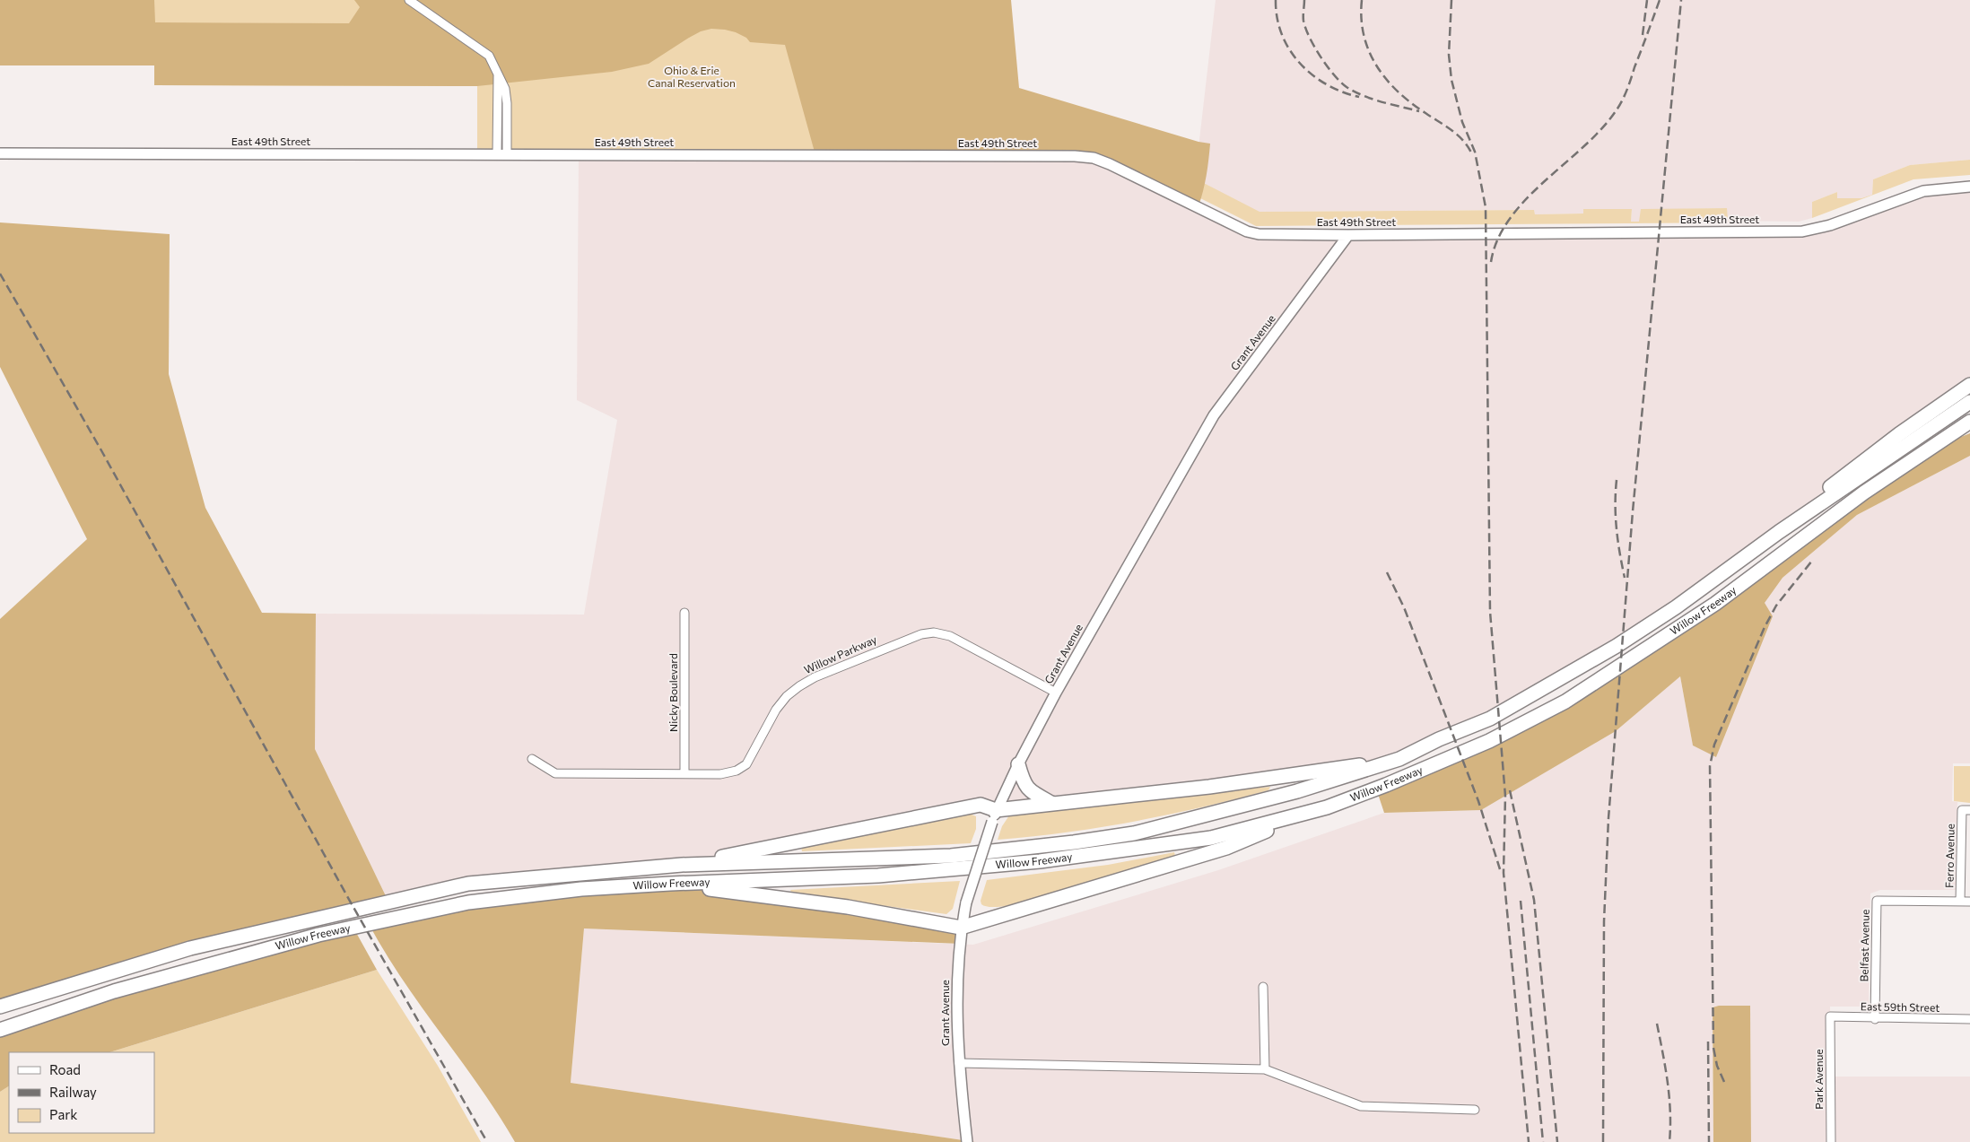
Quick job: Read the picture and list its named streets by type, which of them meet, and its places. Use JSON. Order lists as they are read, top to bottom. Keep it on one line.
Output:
{"streets":{"highway":["Willow Freeway"],"street":["East 49th Street","Grant Avenue","Willow Parkway","Nicky Boulevard","Ferro Avenue","Belfast Avenue","East 59th Street","Park Avenue"]},"crossings":[["East 49th Street","Grant Avenue"],["Grant Avenue","Willow Parkway"],["Willow Parkway","Nicky Boulevard"],["Ferro Avenue","Belfast Avenue"],["Belfast Avenue","East 59th Street"],["East 59th Street","Park Avenue"]],"parks":["Ohio & Erie Canal Reservation"],"legend":["Road","Railway","Park"]}
